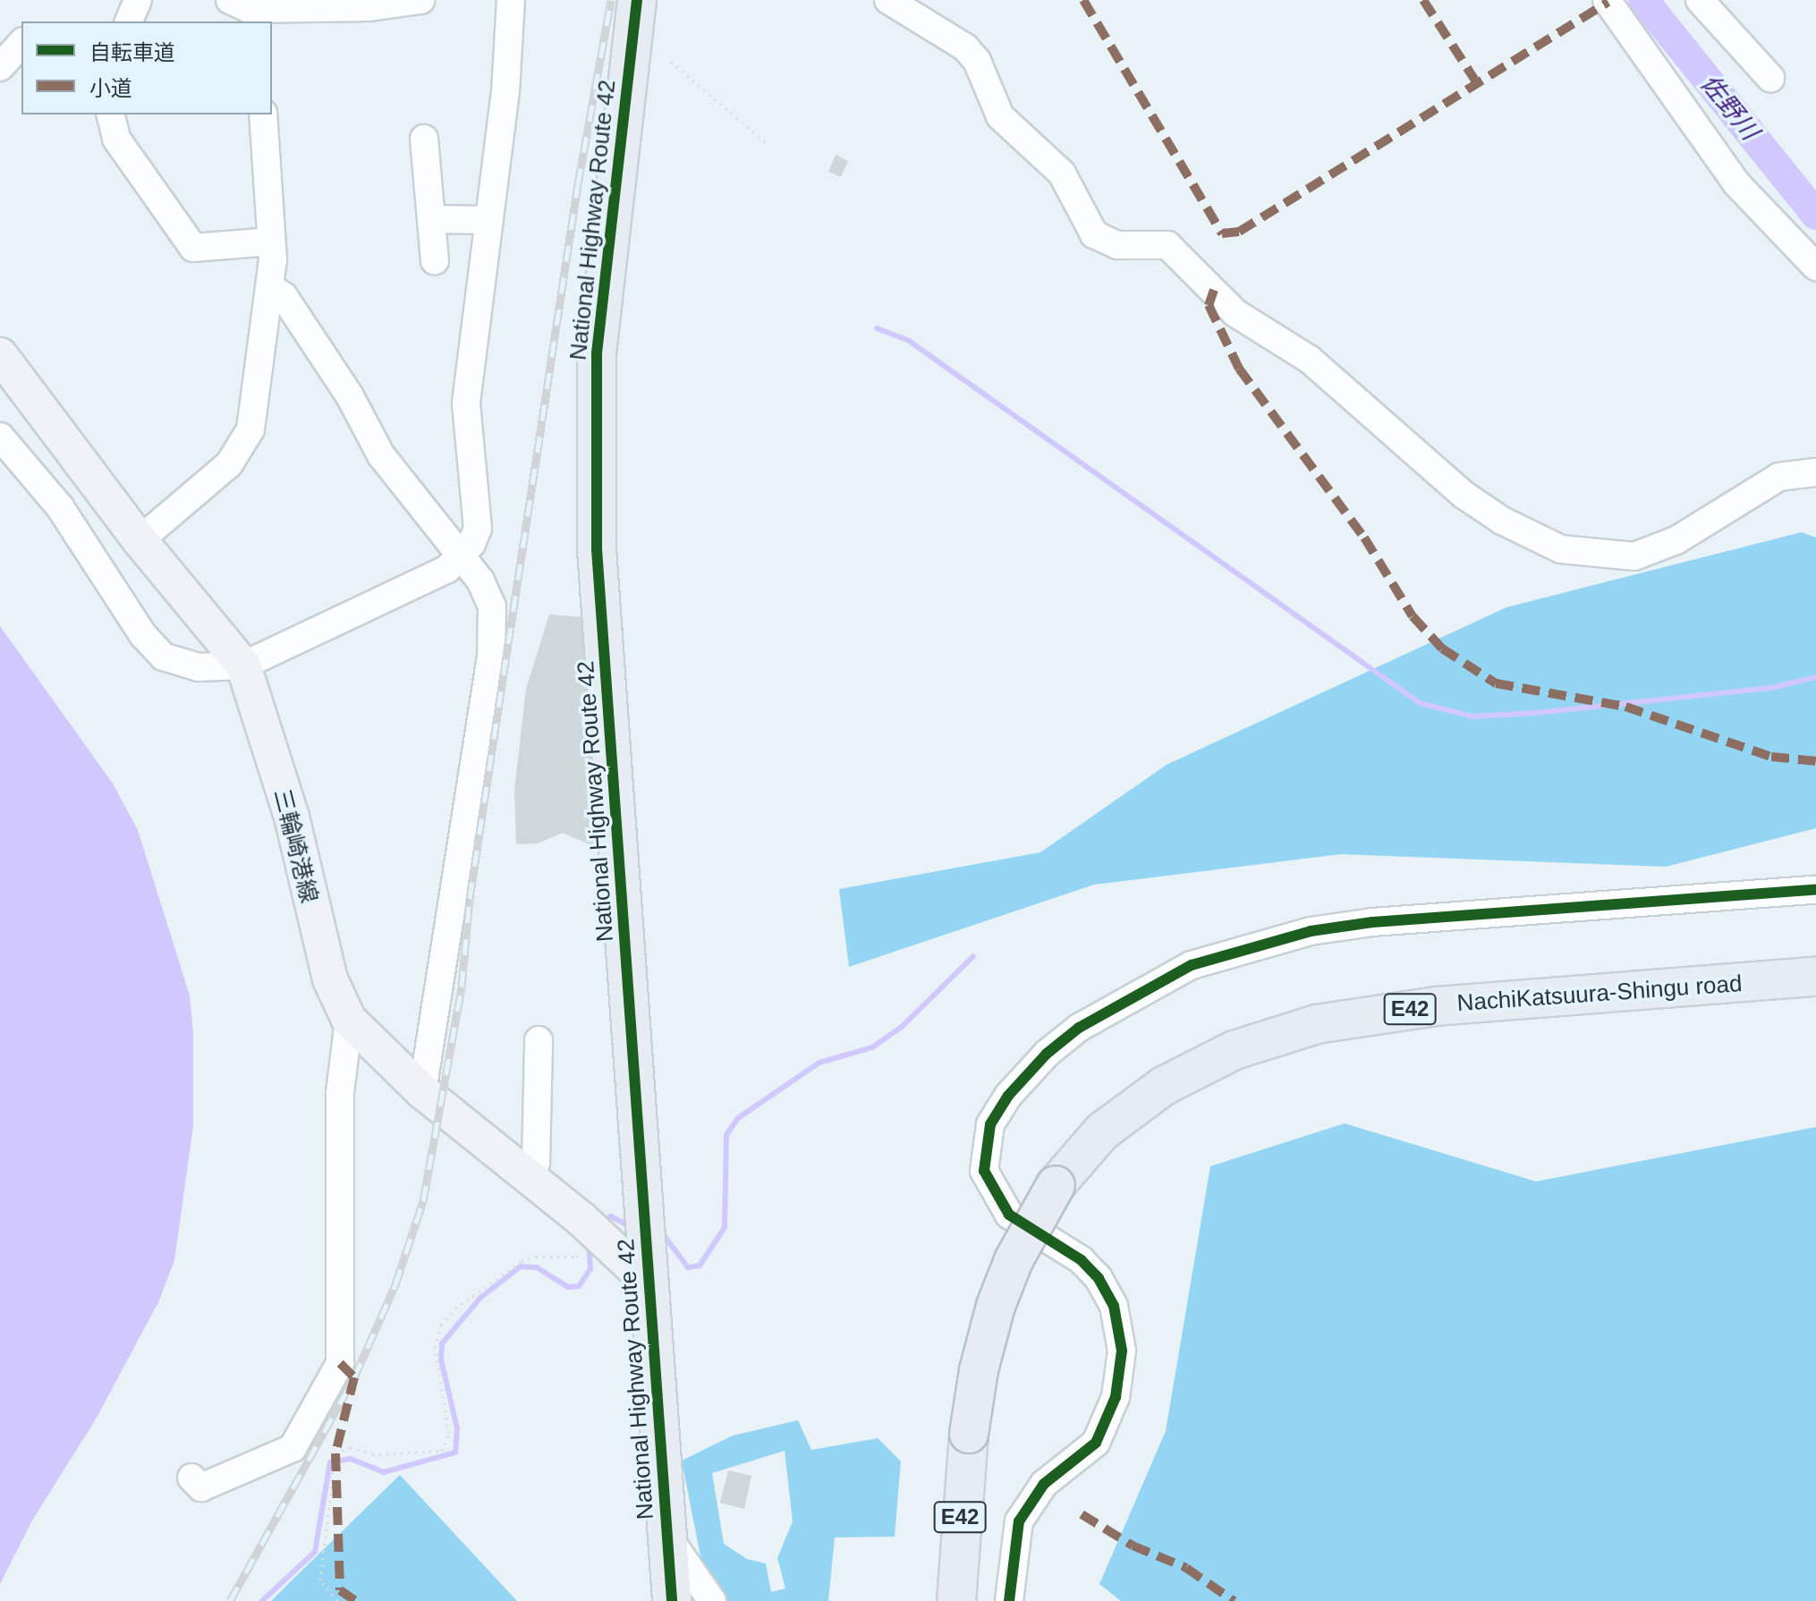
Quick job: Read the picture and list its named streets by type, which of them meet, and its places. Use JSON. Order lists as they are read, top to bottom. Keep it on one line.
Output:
{"streets":{"highway":["National Highway Route 42","NachiKatsuura-Shingu road","E42"],"main road":["三輪崎港線"]},"crossings":[["National Highway Route 42","三輪崎港線"]],"water":["佐野川"],"legend":["自転車道","小道"]}
